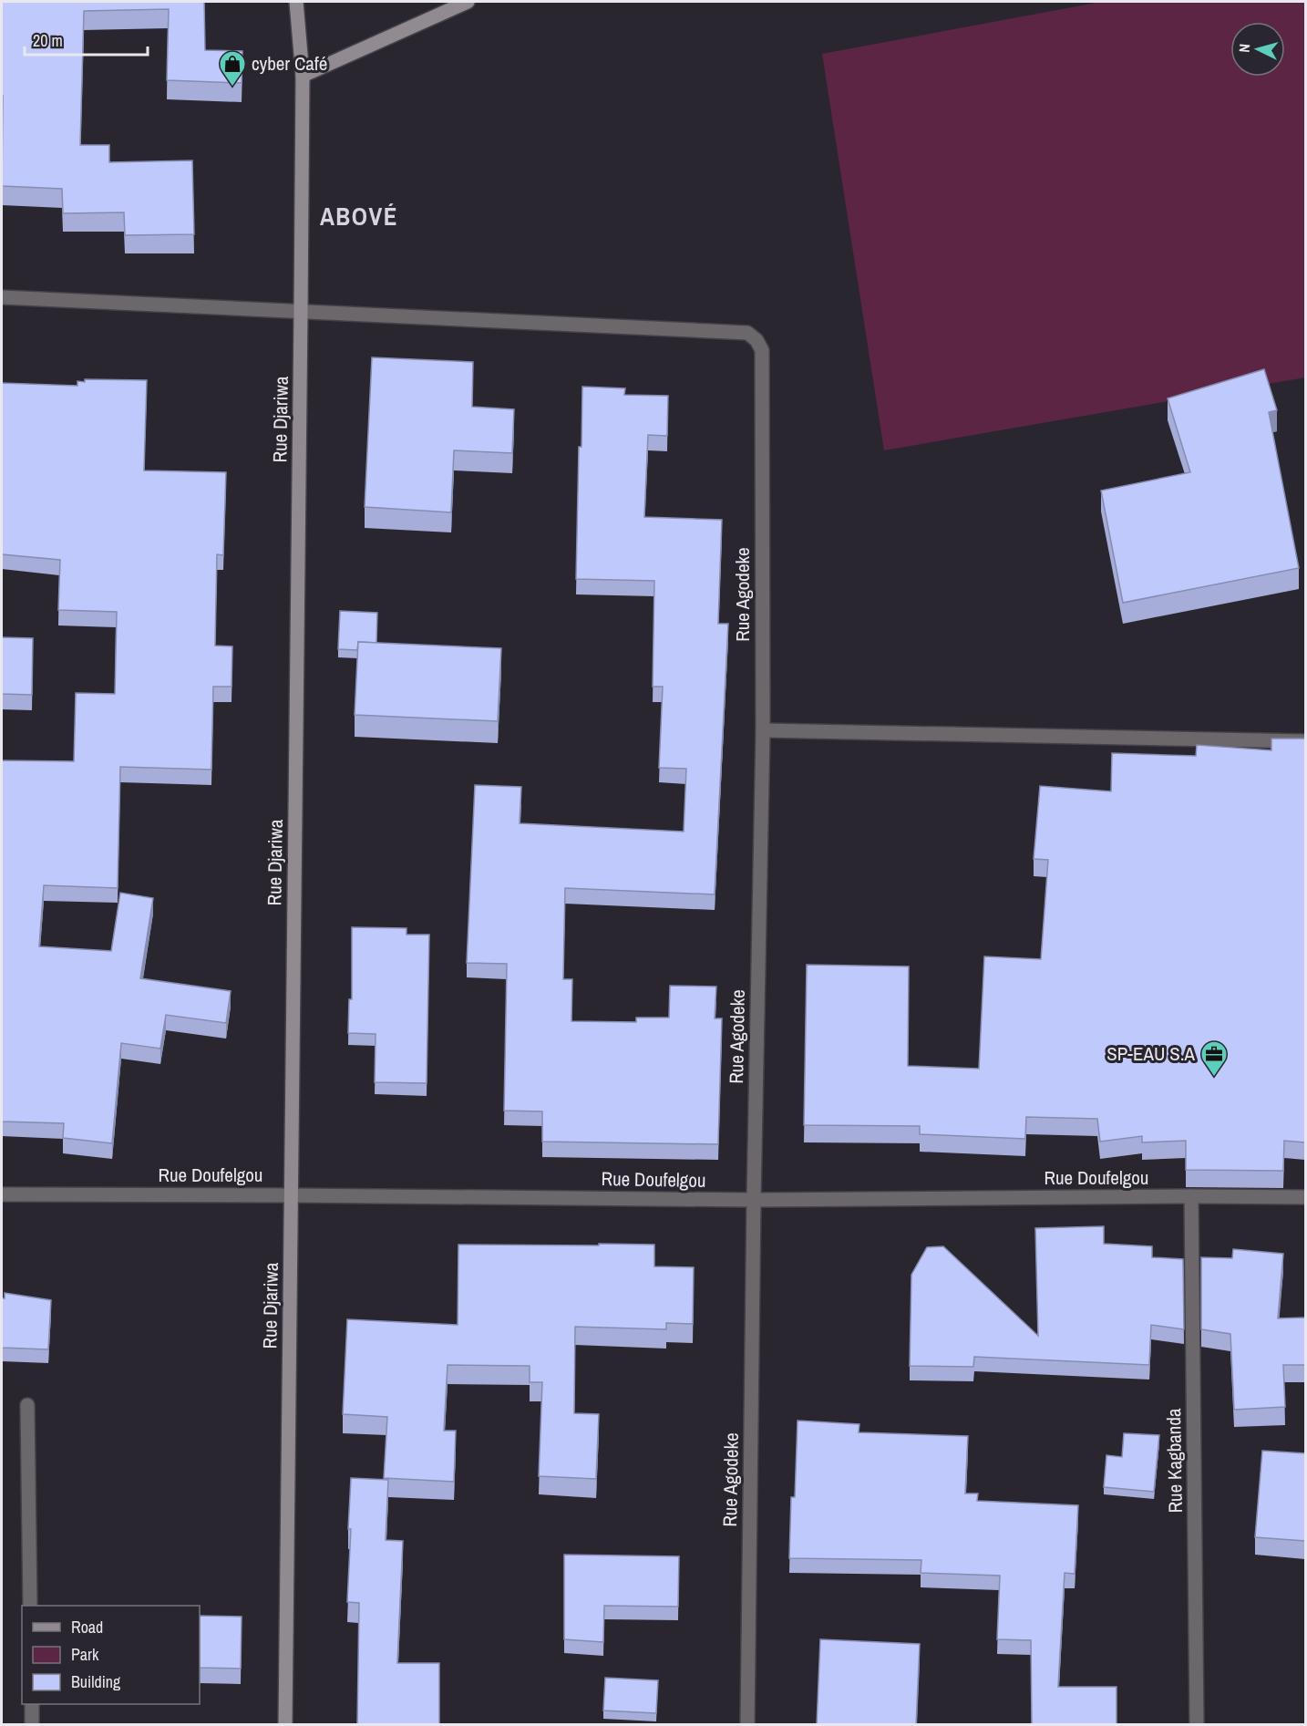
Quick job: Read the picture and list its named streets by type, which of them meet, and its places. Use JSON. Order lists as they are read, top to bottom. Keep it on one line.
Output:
{"streets":{"street":["Rue Djariwa","Rue Agodeke","Rue Doufelgou","Rue Kagbanda"]},"crossings":[["Rue Djariwa","Rue Agodeke"],["Rue Djariwa","Rue Doufelgou"],["Rue Agodeke","Rue Doufelgou"],["Rue Doufelgou","Rue Kagbanda"]],"districts":["ABOVÉ"],"places":{"shop":["cyber Café"],"office":["SP-EAU S.A"]},"legend":["Road","Park","Building"],"scale_bar":"20 m","north":"left"}
